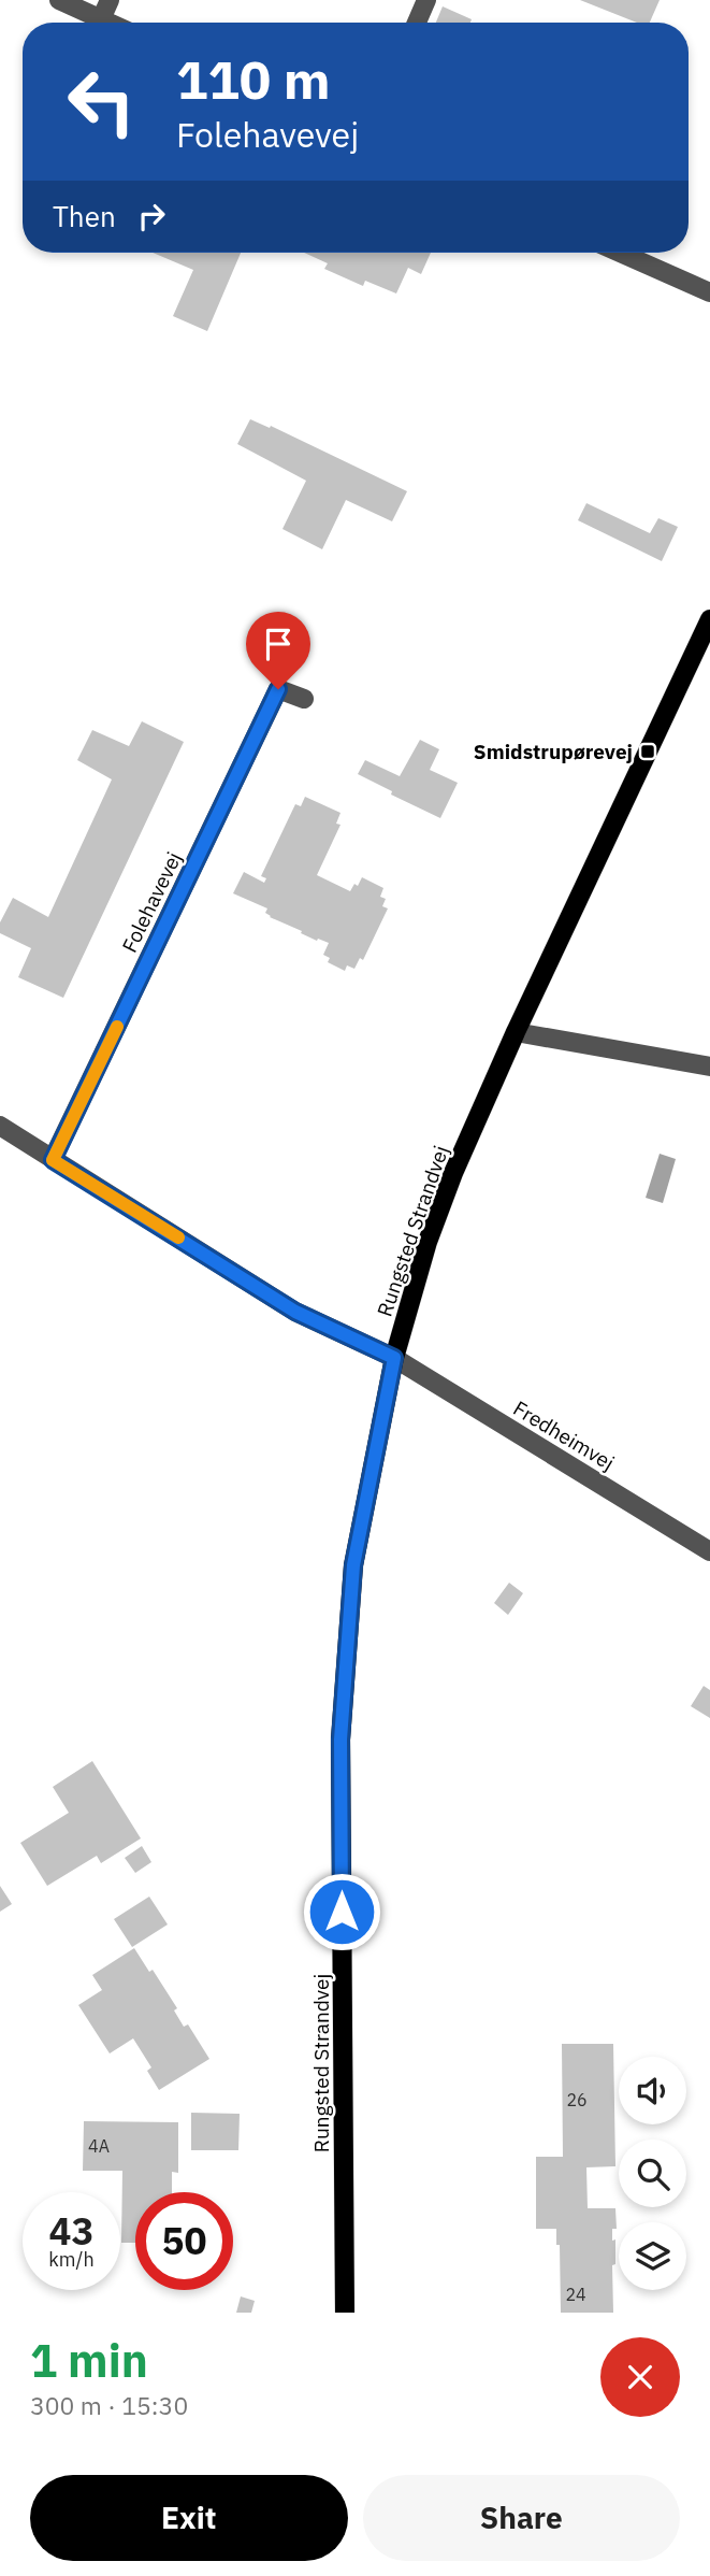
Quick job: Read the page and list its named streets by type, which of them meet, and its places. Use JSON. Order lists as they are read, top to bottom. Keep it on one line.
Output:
{"streets":{"main road":["Rungsted Strandvej"],"street":["Folehavevej","Fredheimvej"]},"crossings":[["Rungsted Strandvej","Fredheimvej"]],"places":{"transit":["Smidstrupørevej"]},"house_numbers":["26","4A","24"],"page":{"turn":["110 m","Folehavevej"],"then":"Then","speed":"43 km/h","limit":"50","heading":["1 min","300 m · 15:30"],"buttons":["Exit","Share"]}}
